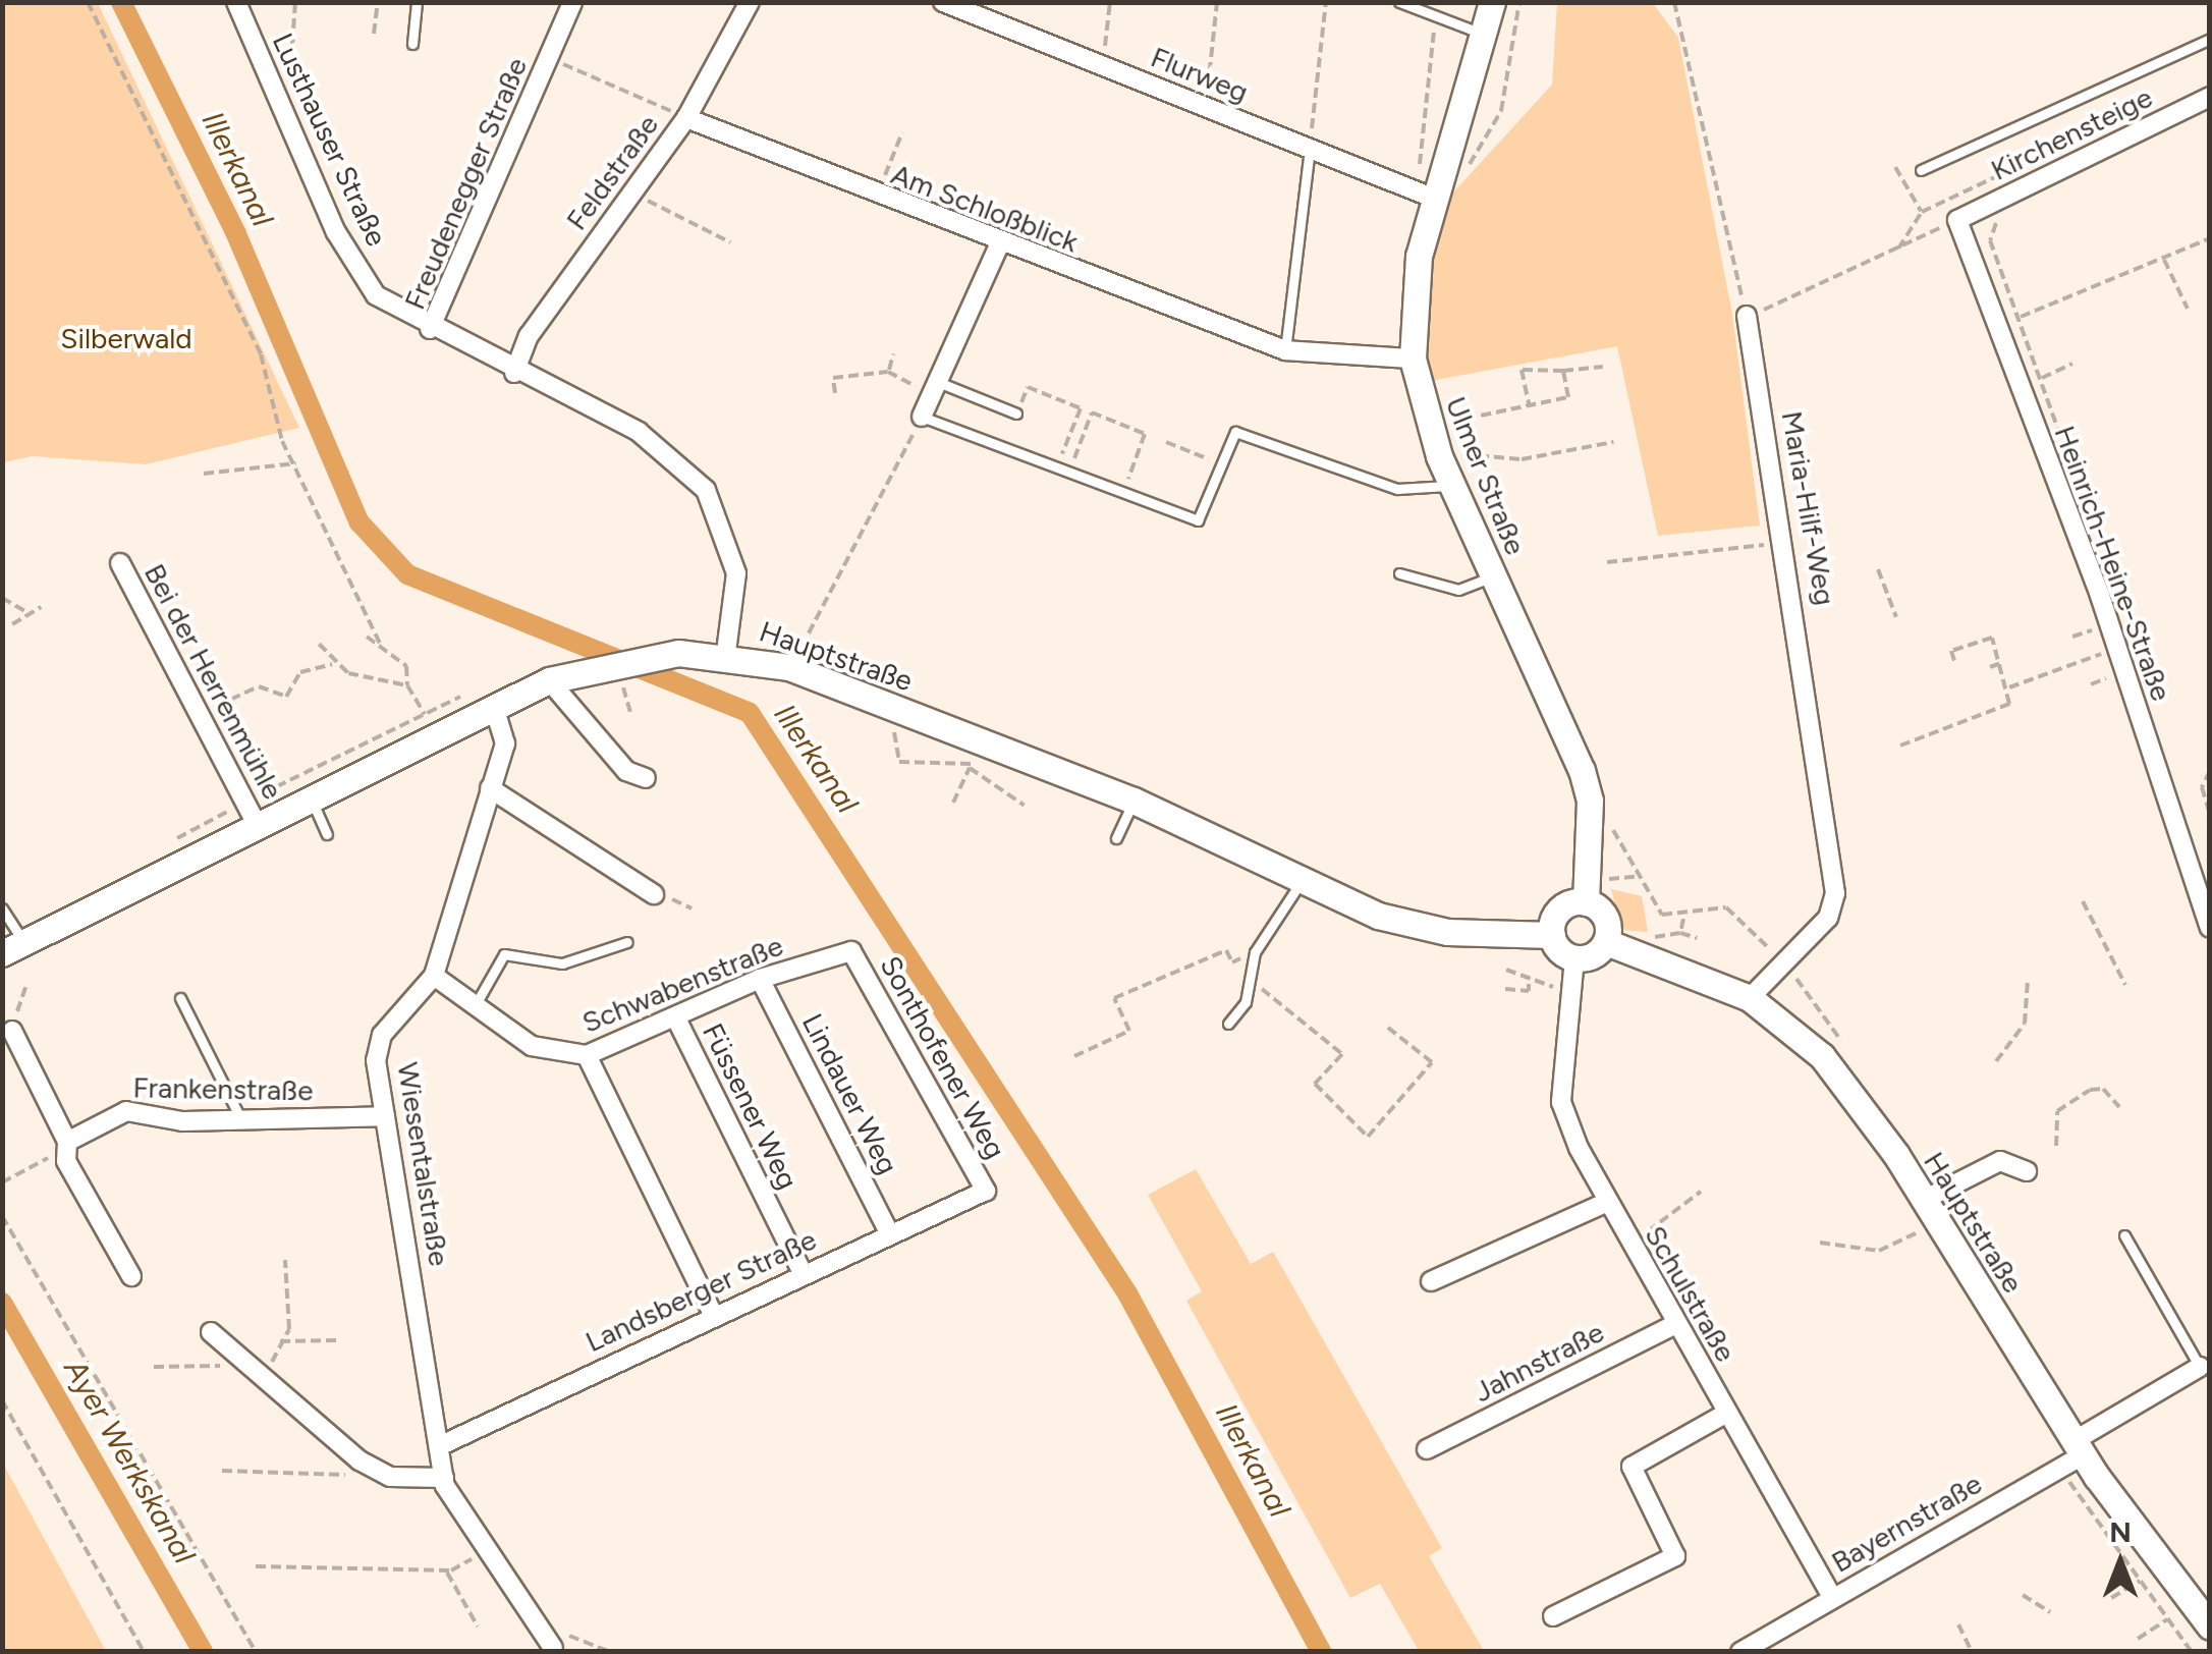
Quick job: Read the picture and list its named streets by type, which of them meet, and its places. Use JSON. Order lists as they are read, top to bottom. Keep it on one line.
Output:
{"streets":{"main road":["Ulmer Straße","Hauptstraße"],"street":["Flurweg","Kirchensteige","Lusthauser Straße","Feldstraße","Freudenegger Straße","Am Schloßblick","Maria-Hilf-Weg","Heinrich-Heine-Straße","Bei der Herrenmühle","Schwabenstraße","Sonthofener Weg","Frankenstraße","Lindauer Weg","Füssener Weg","Wiesentalstraße","Landsberger Straße","Schulstraße","Jahnstraße","Bayernstraße"]},"crossings":[["Flurweg","Ulmer Straße"],["Kirchensteige","Heinrich-Heine-Straße"],["Lusthauser Straße","Freudenegger Straße"],["Feldstraße","Freudenegger Straße"],["Feldstraße","Am Schloßblick"],["Freudenegger Straße","Hauptstraße"],["Am Schloßblick","Ulmer Straße"],["Ulmer Straße","Hauptstraße"],["Ulmer Straße","Schulstraße"],["Maria-Hilf-Weg","Hauptstraße"],["Hauptstraße","Bei der Herrenmühle"],["Hauptstraße","Wiesentalstraße"],["Hauptstraße","Schulstraße"],["Hauptstraße","Bayernstraße"],["Schwabenstraße","Sonthofener Weg"],["Schwabenstraße","Lindauer Weg"],["Schwabenstraße","Füssener Weg"],["Schwabenstraße","Wiesentalstraße"],["Sonthofener Weg","Landsberger Straße"],["Frankenstraße","Wiesentalstraße"],["Lindauer Weg","Landsberger Straße"],["Füssener Weg","Landsberger Straße"],["Wiesentalstraße","Landsberger Straße"],["Schulstraße","Jahnstraße"],["Schulstraße","Bayernstraße"]],"water":["Illerkanal","Ayer Werkskanal"],"parks":["Silberwald"],"north":"top"}
